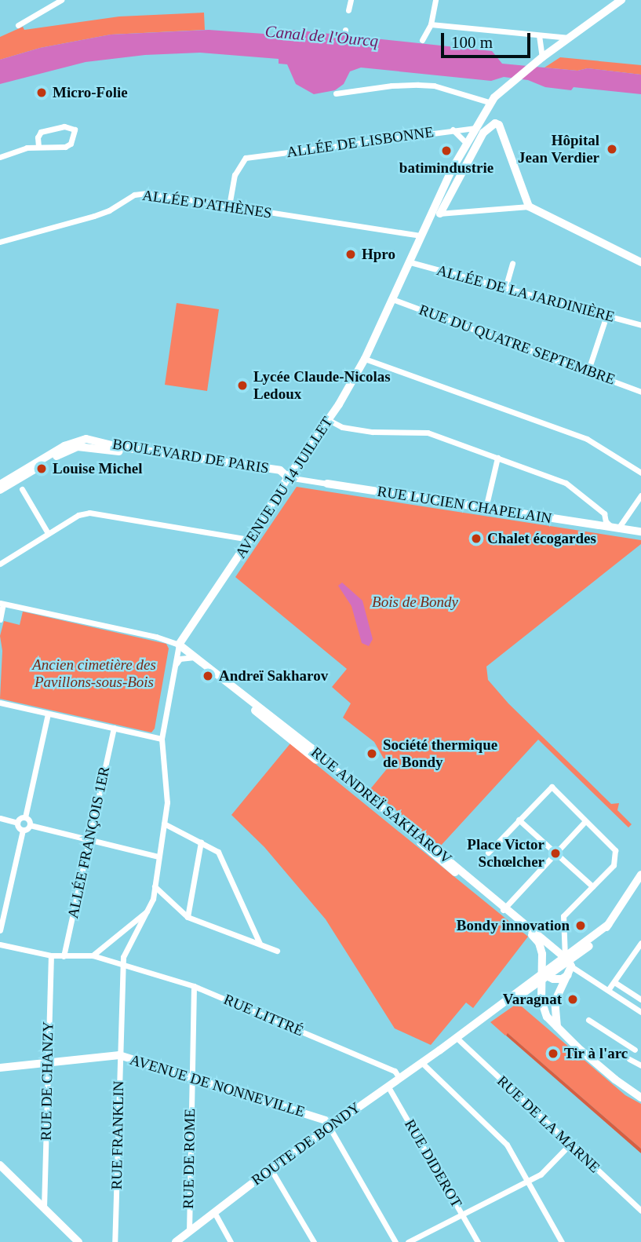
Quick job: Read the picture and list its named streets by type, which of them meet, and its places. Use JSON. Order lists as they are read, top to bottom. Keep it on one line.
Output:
{"streets":{"street":["ALLÉE DE LISBONNE","ALLÉE D'ATHÈNES","ALLÉE DE LA JARDINIÈRE","RUE DU QUATRE SEPTEMBRE","BOULEVARD DE PARIS","AVENUE DU 14 JUILLET","RUE LUCIEN CHAPELAIN","RUE ANDREÏ SAKHAROV","ALLÉE FRANÇOIS 1ER","RUE LITTRÉ","RUE DE CHANZY","AVENUE DE NONNEVILLE","RUE DE LA MARNE","RUE FRANKLIN","ROUTE DE BONDY","RUE DE ROME","RUE DIDEROT"]},"crossings":[["ALLÉE DE LISBONNE","ALLÉE D'ATHÈNES"],["ALLÉE DE LISBONNE","AVENUE DU 14 JUILLET"],["ALLÉE D'ATHÈNES","AVENUE DU 14 JUILLET"],["ALLÉE DE LA JARDINIÈRE","AVENUE DU 14 JUILLET"],["RUE DU QUATRE SEPTEMBRE","AVENUE DU 14 JUILLET"],["BOULEVARD DE PARIS","AVENUE DU 14 JUILLET"],["BOULEVARD DE PARIS","RUE LUCIEN CHAPELAIN"],["AVENUE DU 14 JUILLET","RUE LUCIEN CHAPELAIN"],["AVENUE DU 14 JUILLET","RUE ANDREÏ SAKHAROV"],["AVENUE DU 14 JUILLET","RUE FRANKLIN"],["RUE ANDREÏ SAKHAROV","ROUTE DE BONDY"],["ALLÉE FRANÇOIS 1ER","RUE LITTRÉ"],["RUE LITTRÉ","RUE DE CHANZY"],["RUE LITTRÉ","RUE FRANKLIN"],["RUE LITTRÉ","ROUTE DE BONDY"],["RUE LITTRÉ","RUE DE ROME"],["RUE DE CHANZY","AVENUE DE NONNEVILLE"],["AVENUE DE NONNEVILLE","RUE FRANKLIN"],["AVENUE DE NONNEVILLE","ROUTE DE BONDY"],["AVENUE DE NONNEVILLE","RUE DE ROME"],["RUE DE LA MARNE","ROUTE DE BONDY"],["ROUTE DE BONDY","RUE DE ROME"],["ROUTE DE BONDY","RUE DIDEROT"]],"water":["Canal de l'Ourcq"],"parks":["Bois de Bondy","Ancien cimetière des Pavillons-sous-Bois"],"places":["Micro-Folie","Hôpital Jean Verdier","batimindustrie","Hpro","Lycée Claude-Nicolas Ledoux","Louise Michel","Chalet écogardes","Andreï Sakharov","Société thermique de Bondy","Place Victor Schœlcher","Bondy innovation","Varagnat","Tir à l'arc"],"scale_bar":"100 m"}
